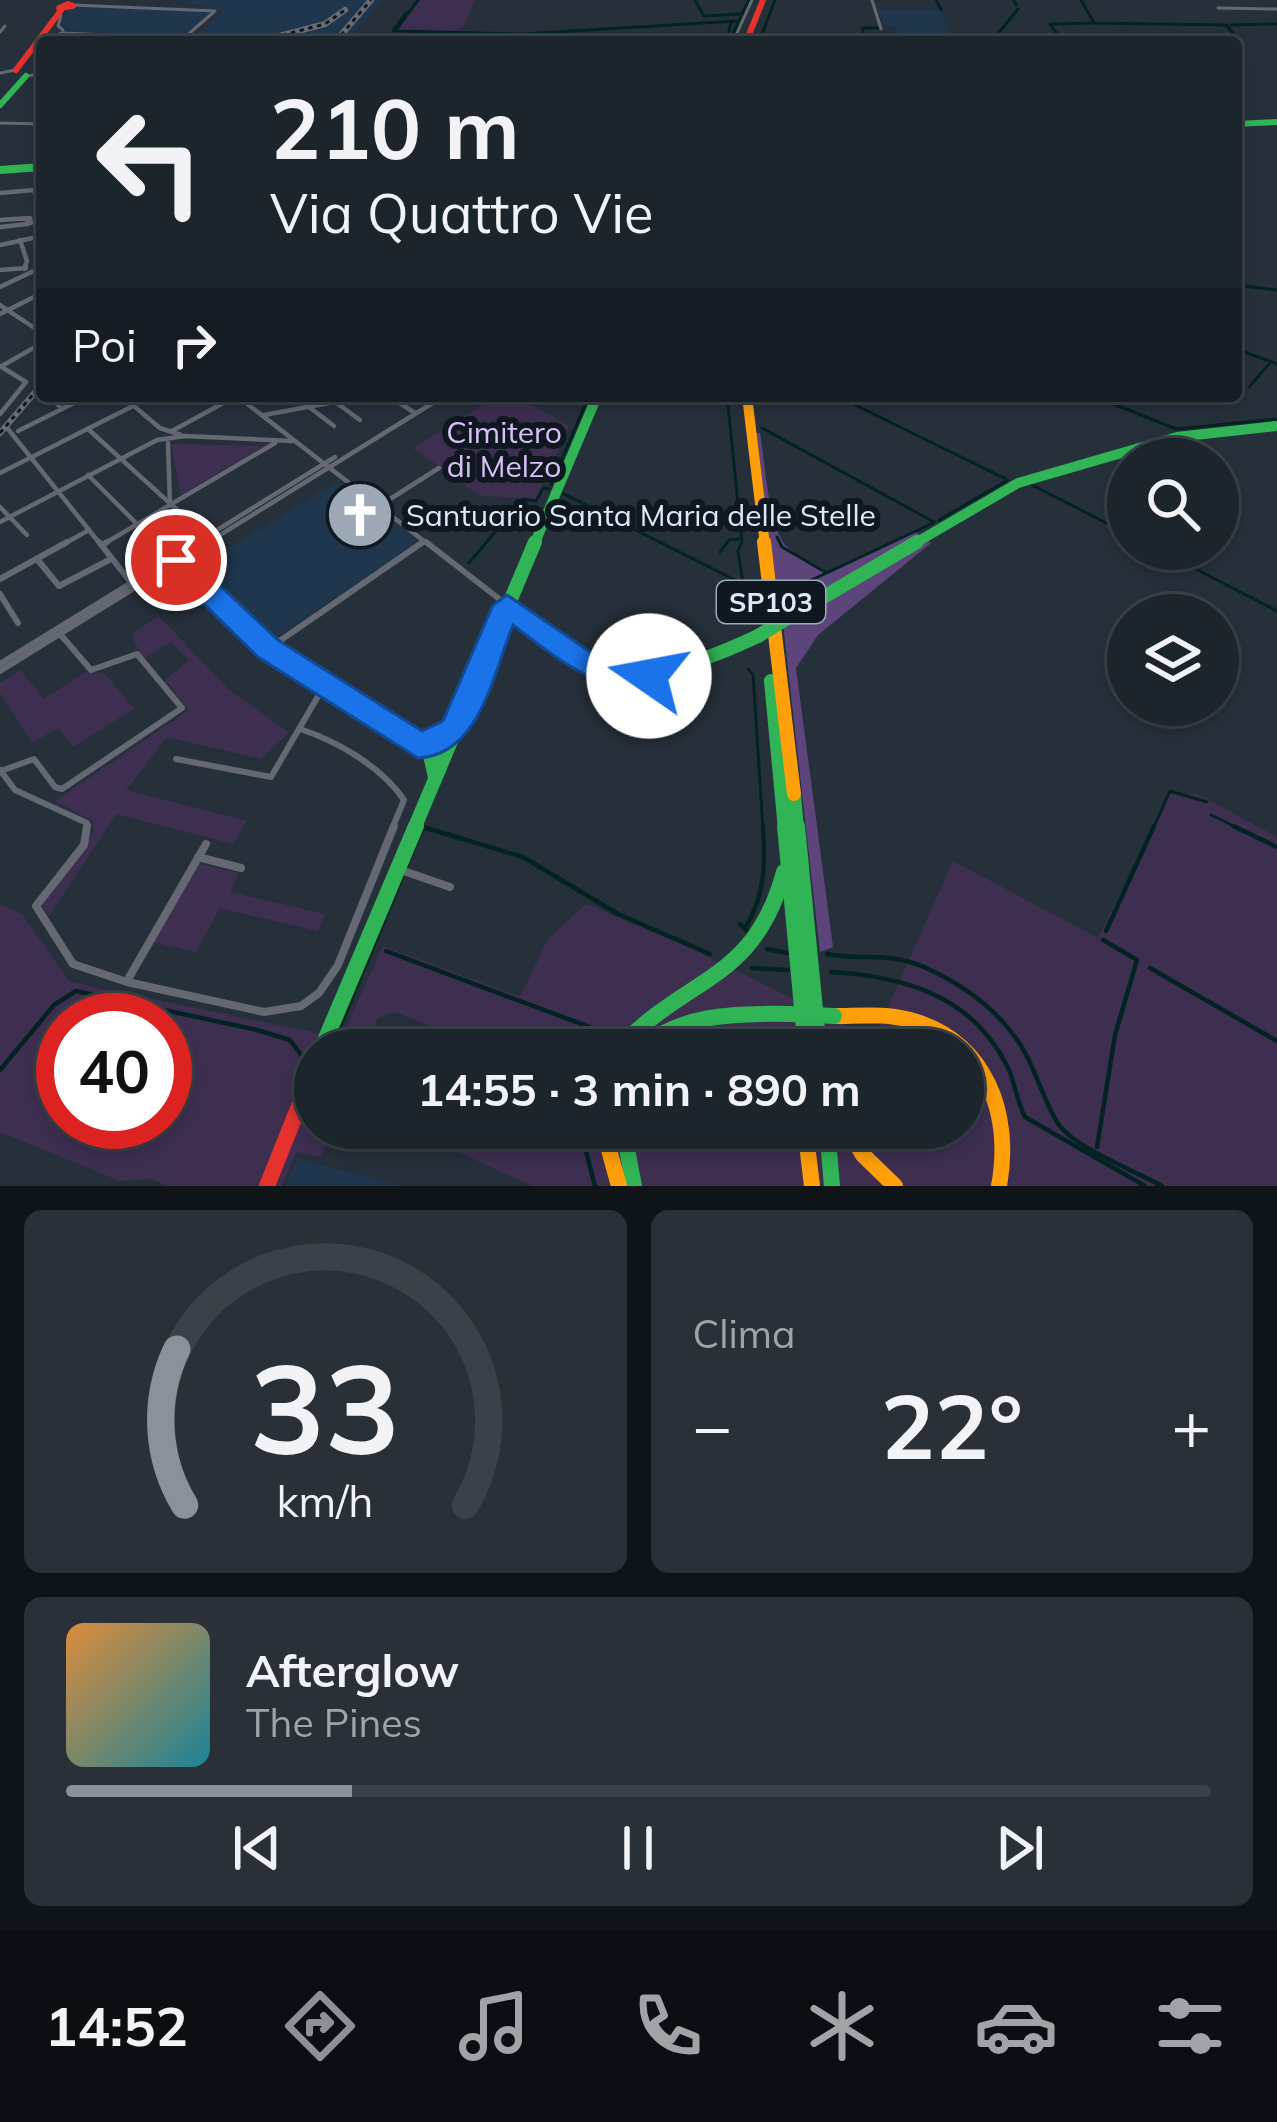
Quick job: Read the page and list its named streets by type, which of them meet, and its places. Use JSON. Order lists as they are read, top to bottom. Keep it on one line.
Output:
{"streets":{"main road":["SP103"]},"parks":["Cimitero di Melzo"],"places":{"church":["Santuario Santa Maria delle Stelle"]},"page":{"turn":["210 m","Via Quattro Vie"],"then":"Poi","limit":"40","trip":"14:55 · 3 min · 890 m","tile":"Clima","heat":["−","22°","+"],"song":["Afterglow","The Pines"],"tabs":"14:52","gauge":["33","km/h"]}}
